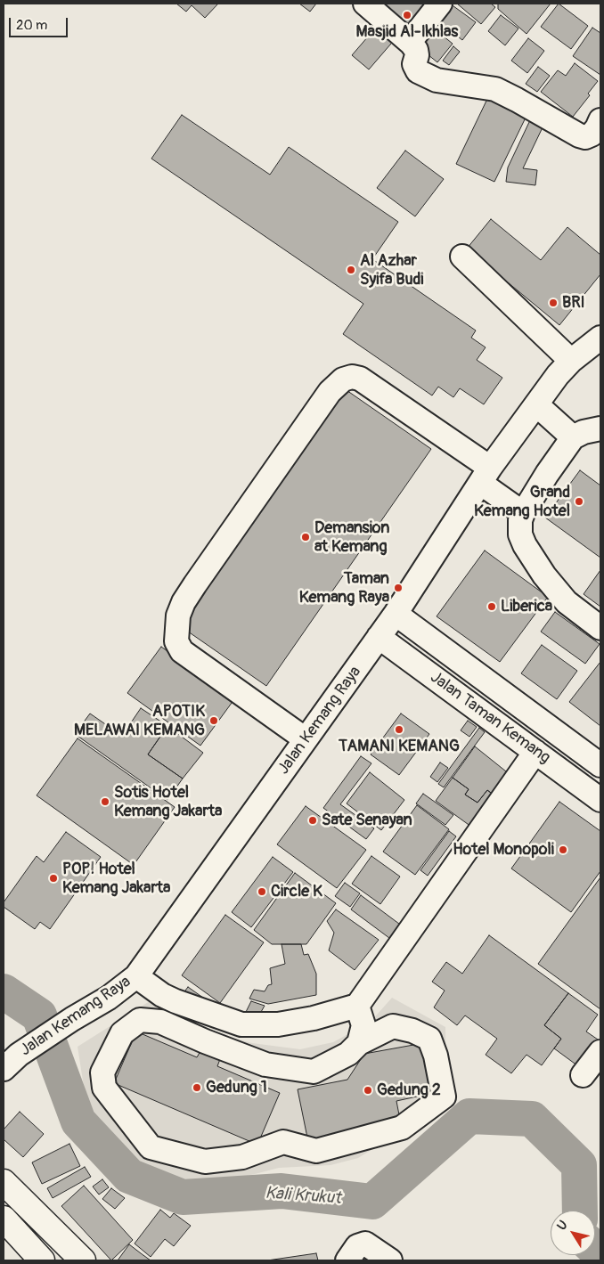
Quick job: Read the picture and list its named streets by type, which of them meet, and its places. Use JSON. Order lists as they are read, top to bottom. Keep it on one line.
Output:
{"streets":{"street":["Jalan Taman Kemang","Jalan Kemang Raya"]},"crossings":[["Jalan Taman Kemang","Jalan Kemang Raya"]],"water":["Kali Krukut"],"places":["Masjid Al-Ikhlas","Al Azhar Syifa Budi","BRI","Grand Kemang Hotel","Demansion at Kemang","Taman Kemang Raya","Liberica","APOTIK MELAWAI KEMANG","TAMANI KEMANG","Sotis Hotel Kemang Jakarta","Sate Senayan","Hotel Monopoli","POP! Hotel Kemang Jakarta","Circle K","Gedung 1","Gedung 2"],"scale_bar":"20 m","north":"top left"}
